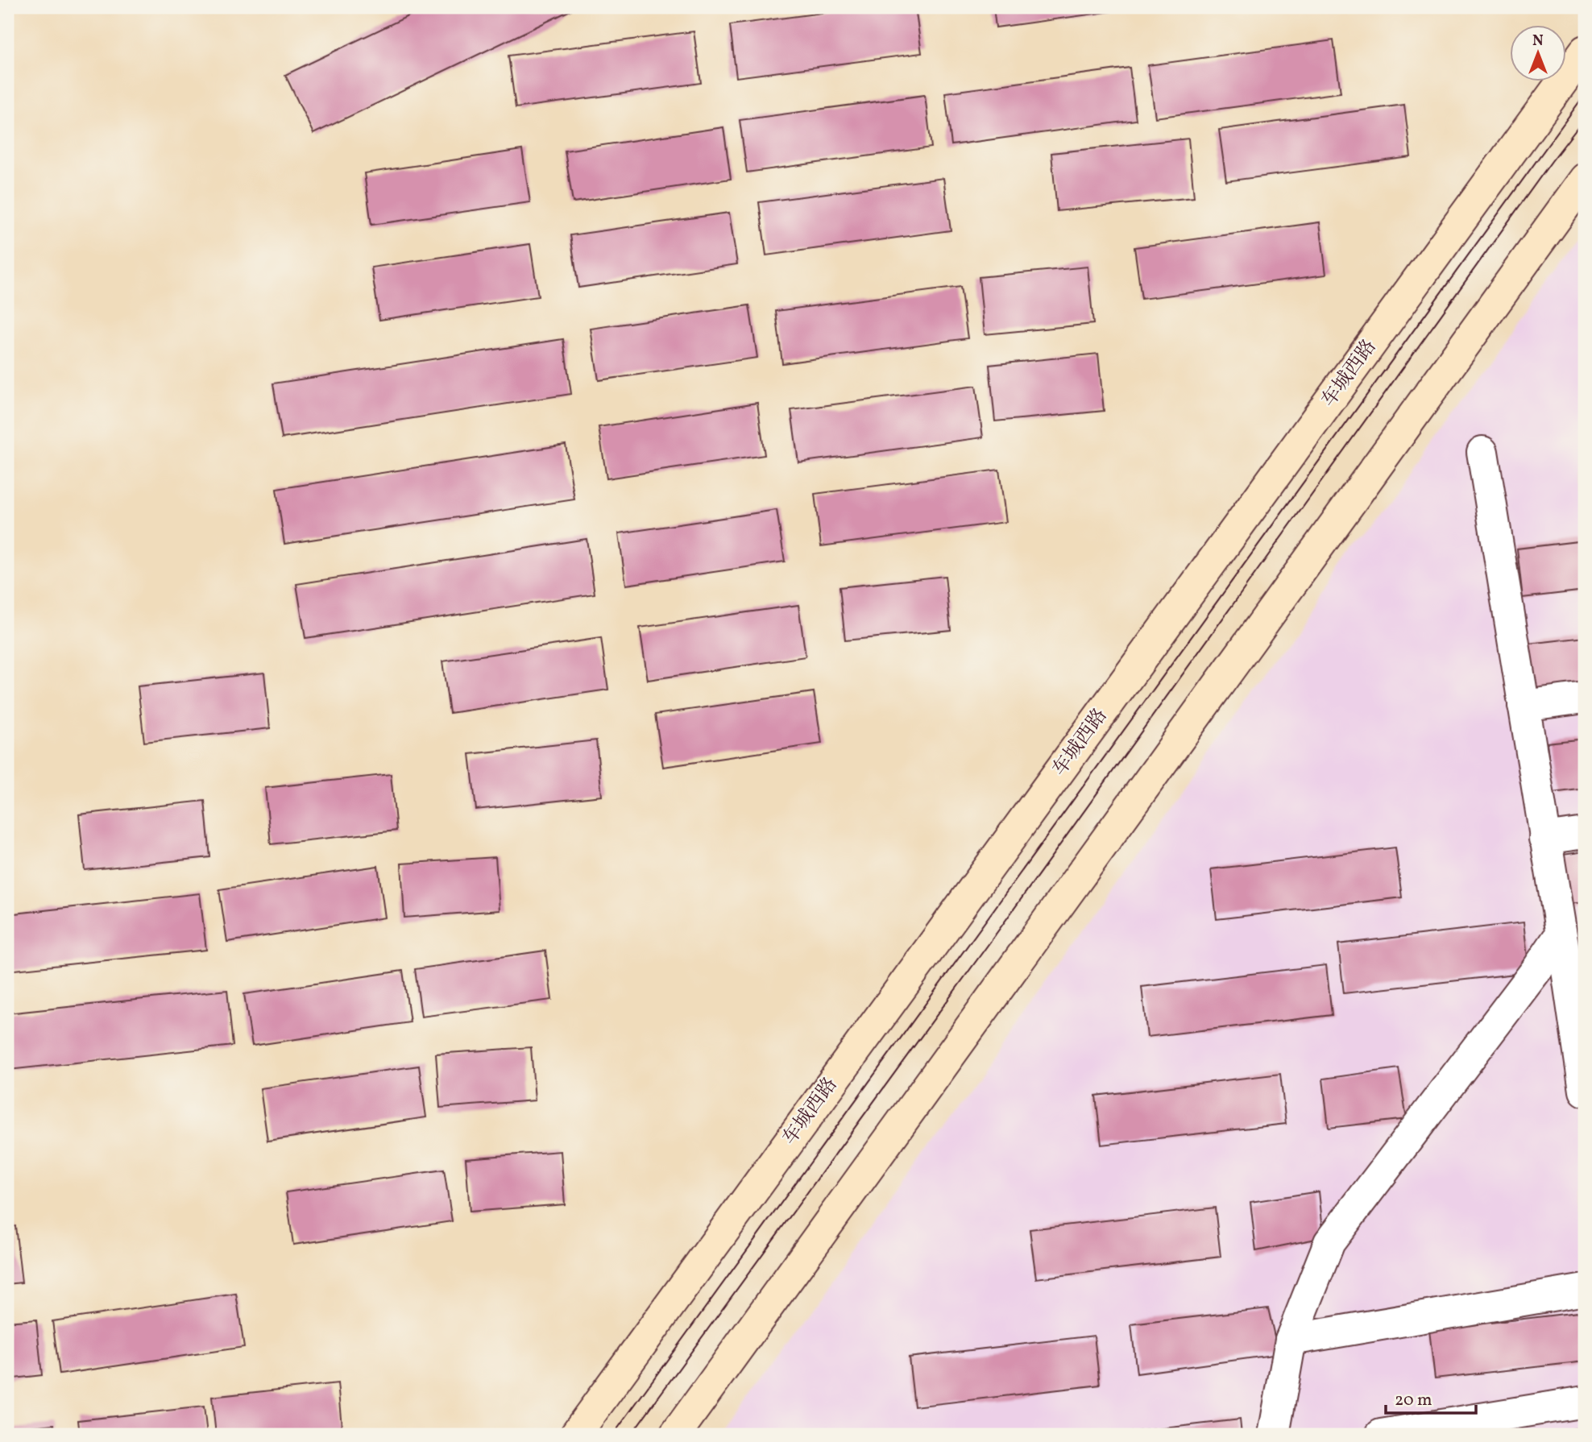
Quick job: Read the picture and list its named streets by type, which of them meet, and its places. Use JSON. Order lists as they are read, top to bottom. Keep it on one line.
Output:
{"streets":{"main road":["车城西路"]},"scale_bar":"20 m","north":"top"}
